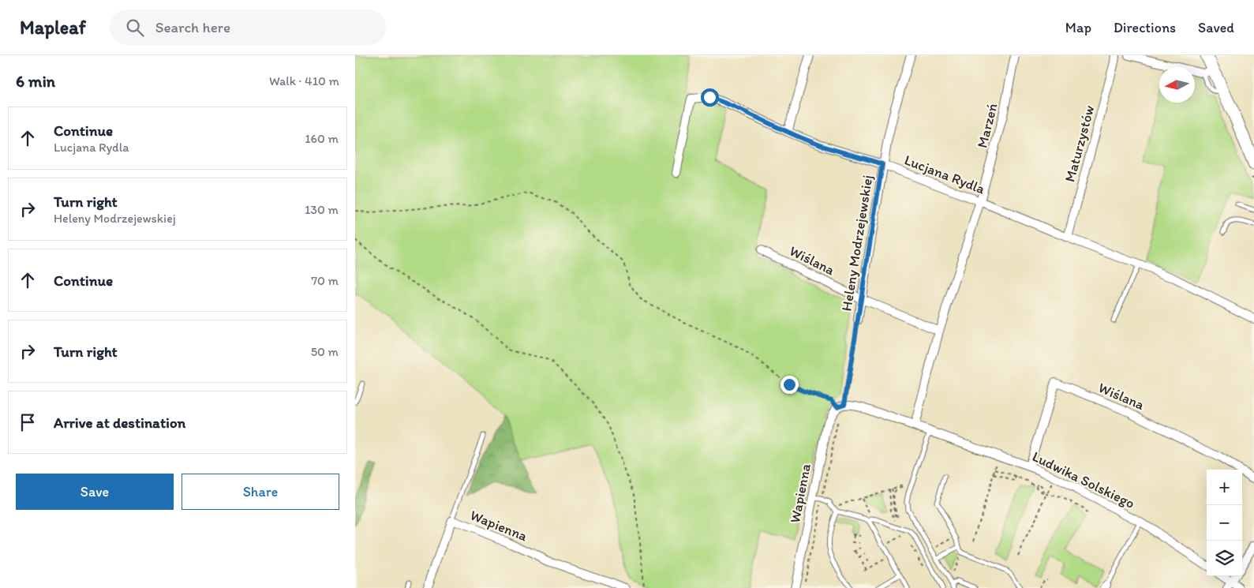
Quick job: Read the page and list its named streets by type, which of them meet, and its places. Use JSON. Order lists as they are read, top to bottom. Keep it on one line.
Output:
{"streets":{"street":["Marzeń","Maturzystów","Lucjana Rydla","Heleny Modrzejewskiej","Wiślana","Ludwika Solskiego","Wapienna"]},"crossings":[["Marzeń","Lucjana Rydla"],["Maturzystów","Lucjana Rydla"],["Lucjana Rydla","Heleny Modrzejewskiej"],["Heleny Modrzejewskiej","Wiślana"],["Wiślana","Ludwika Solskiego"],["Ludwika Solskiego","Wapienna"]],"north":"left","page":{"header":"Mapleaf","search":"Search here","nav":["Map","Directions","Saved"],"heading":["6 min","Walk · 410 m"],"list":[["Continue","Lucjana Rydla","160 m"],["Turn right","Heleny Modrzejewskiej","130 m"],["Continue","70 m"],["Turn right","50 m"],"Arrive at destination"],"buttons":["Save","Share"],"map_buttons":["+","−"]}}
